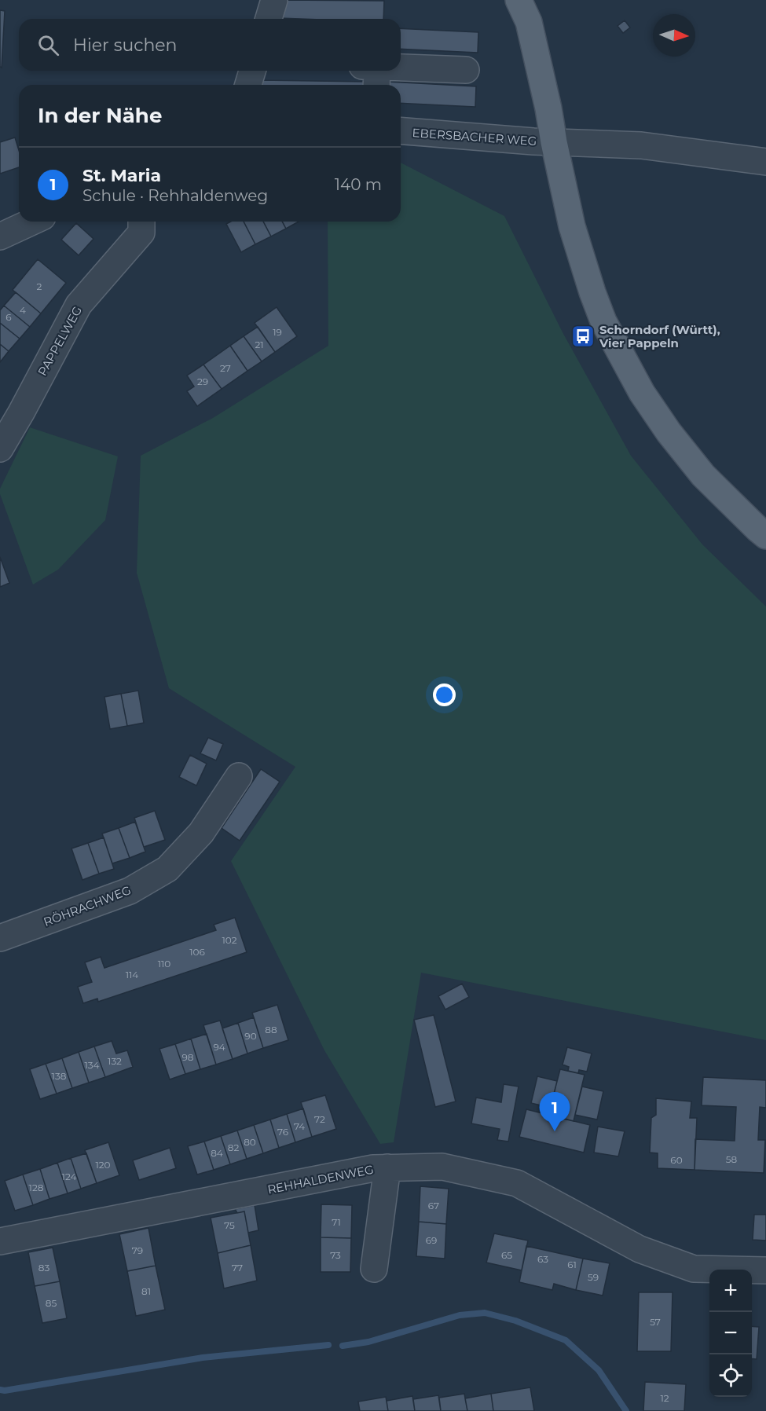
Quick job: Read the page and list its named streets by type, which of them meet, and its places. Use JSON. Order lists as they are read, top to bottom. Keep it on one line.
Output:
{"streets":{"street":["EBERSBACHER WEG","PAPPELWEG","RÖHRACHWEG","REHHALDENWEG"]},"places":{"bus stop":["Schorndorf (Württ), Vier Pappeln"]},"house_numbers":["2","4","6","19","21","27","29","102","106","110","114","88","90","94","98","132","134","138","72","74","76","80","82","84","58","60","120","124","128","67","71","75","69","79","73","65","63","61","83","77","59","81","85","57","12"],"north":"right","page":{"search":"Hier suchen","heading":"In der Nähe","list":[{"mark":"1","name":"St. Maria","note":"Schule · Rehhaldenweg","value":"140 m"}],"pins":"1","map_buttons":["+","−"]}}
